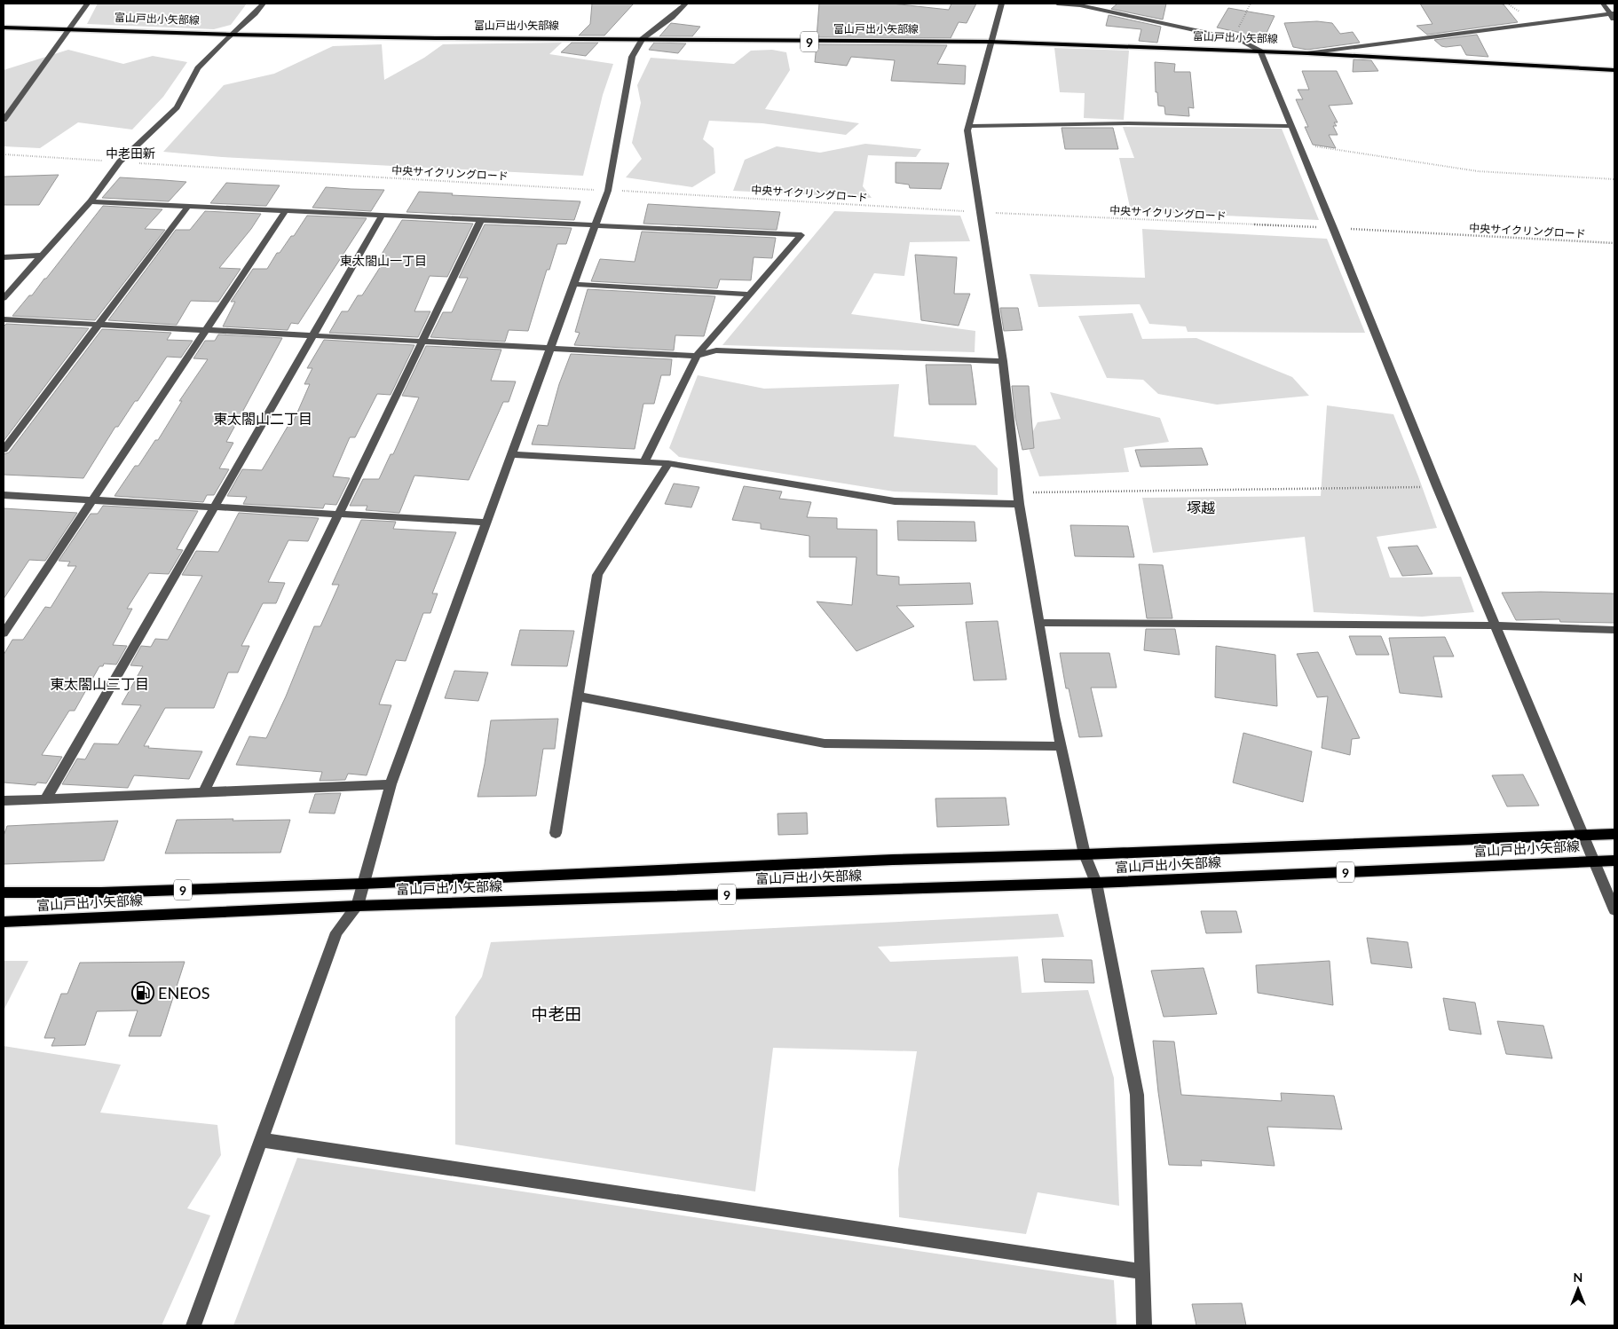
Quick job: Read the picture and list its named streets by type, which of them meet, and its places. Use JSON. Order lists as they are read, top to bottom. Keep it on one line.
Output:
{"streets":{"main road":["富山戸出小矢部線","9"],"path":["中央サイクリングロード"]},"districts":["中老田新","東太閤山一丁目","東太閤山二丁目","塚越","東太閤山三丁目","中老田"],"places":{"fuel station":["ENEOS"]},"north":"top"}
